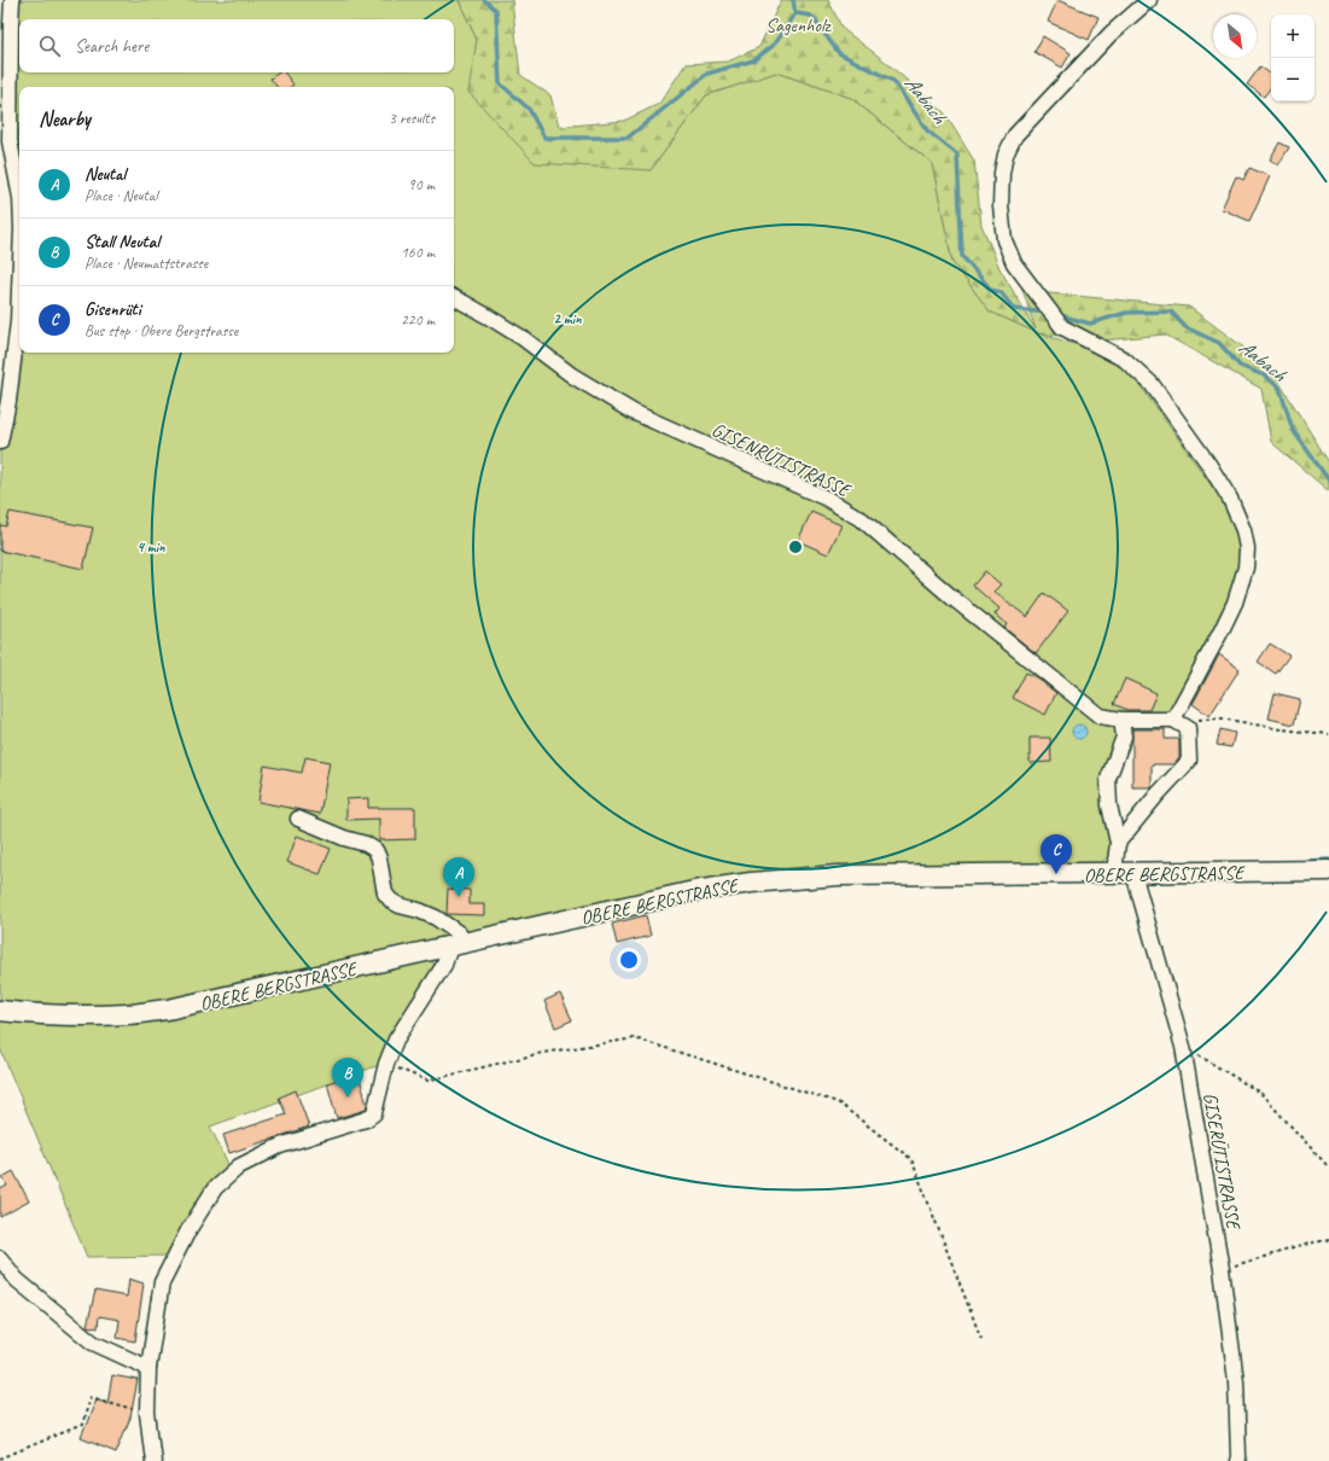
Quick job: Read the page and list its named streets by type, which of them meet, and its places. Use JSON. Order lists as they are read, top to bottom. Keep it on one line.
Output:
{"streets":{"main road":["OBERE BERGSTRASSE"],"street":["GISENRÜTISTRASSE","GISERÜTISTRASSE"]},"crossings":[["OBERE BERGSTRASSE","GISERÜTISTRASSE"]],"water":["Aabach"],"parks":["Sagenholz"],"north":"bottom right","page":{"map_buttons":["+","−"],"search":"Search here","heading":["Nearby","3 results"],"list":[{"mark":"A","name":"Neutal","note":"Place · Neutal","value":"90 m"},{"mark":"B","name":"Stall Neutal","note":"Place · Neumattstrasse","value":"160 m"},{"mark":"C","name":"Gisenrüti","note":"Bus stop · Obere Bergstrasse","value":"220 m"}],"pins":["C","A","B"]},"rings":["2 min","4 min"]}
